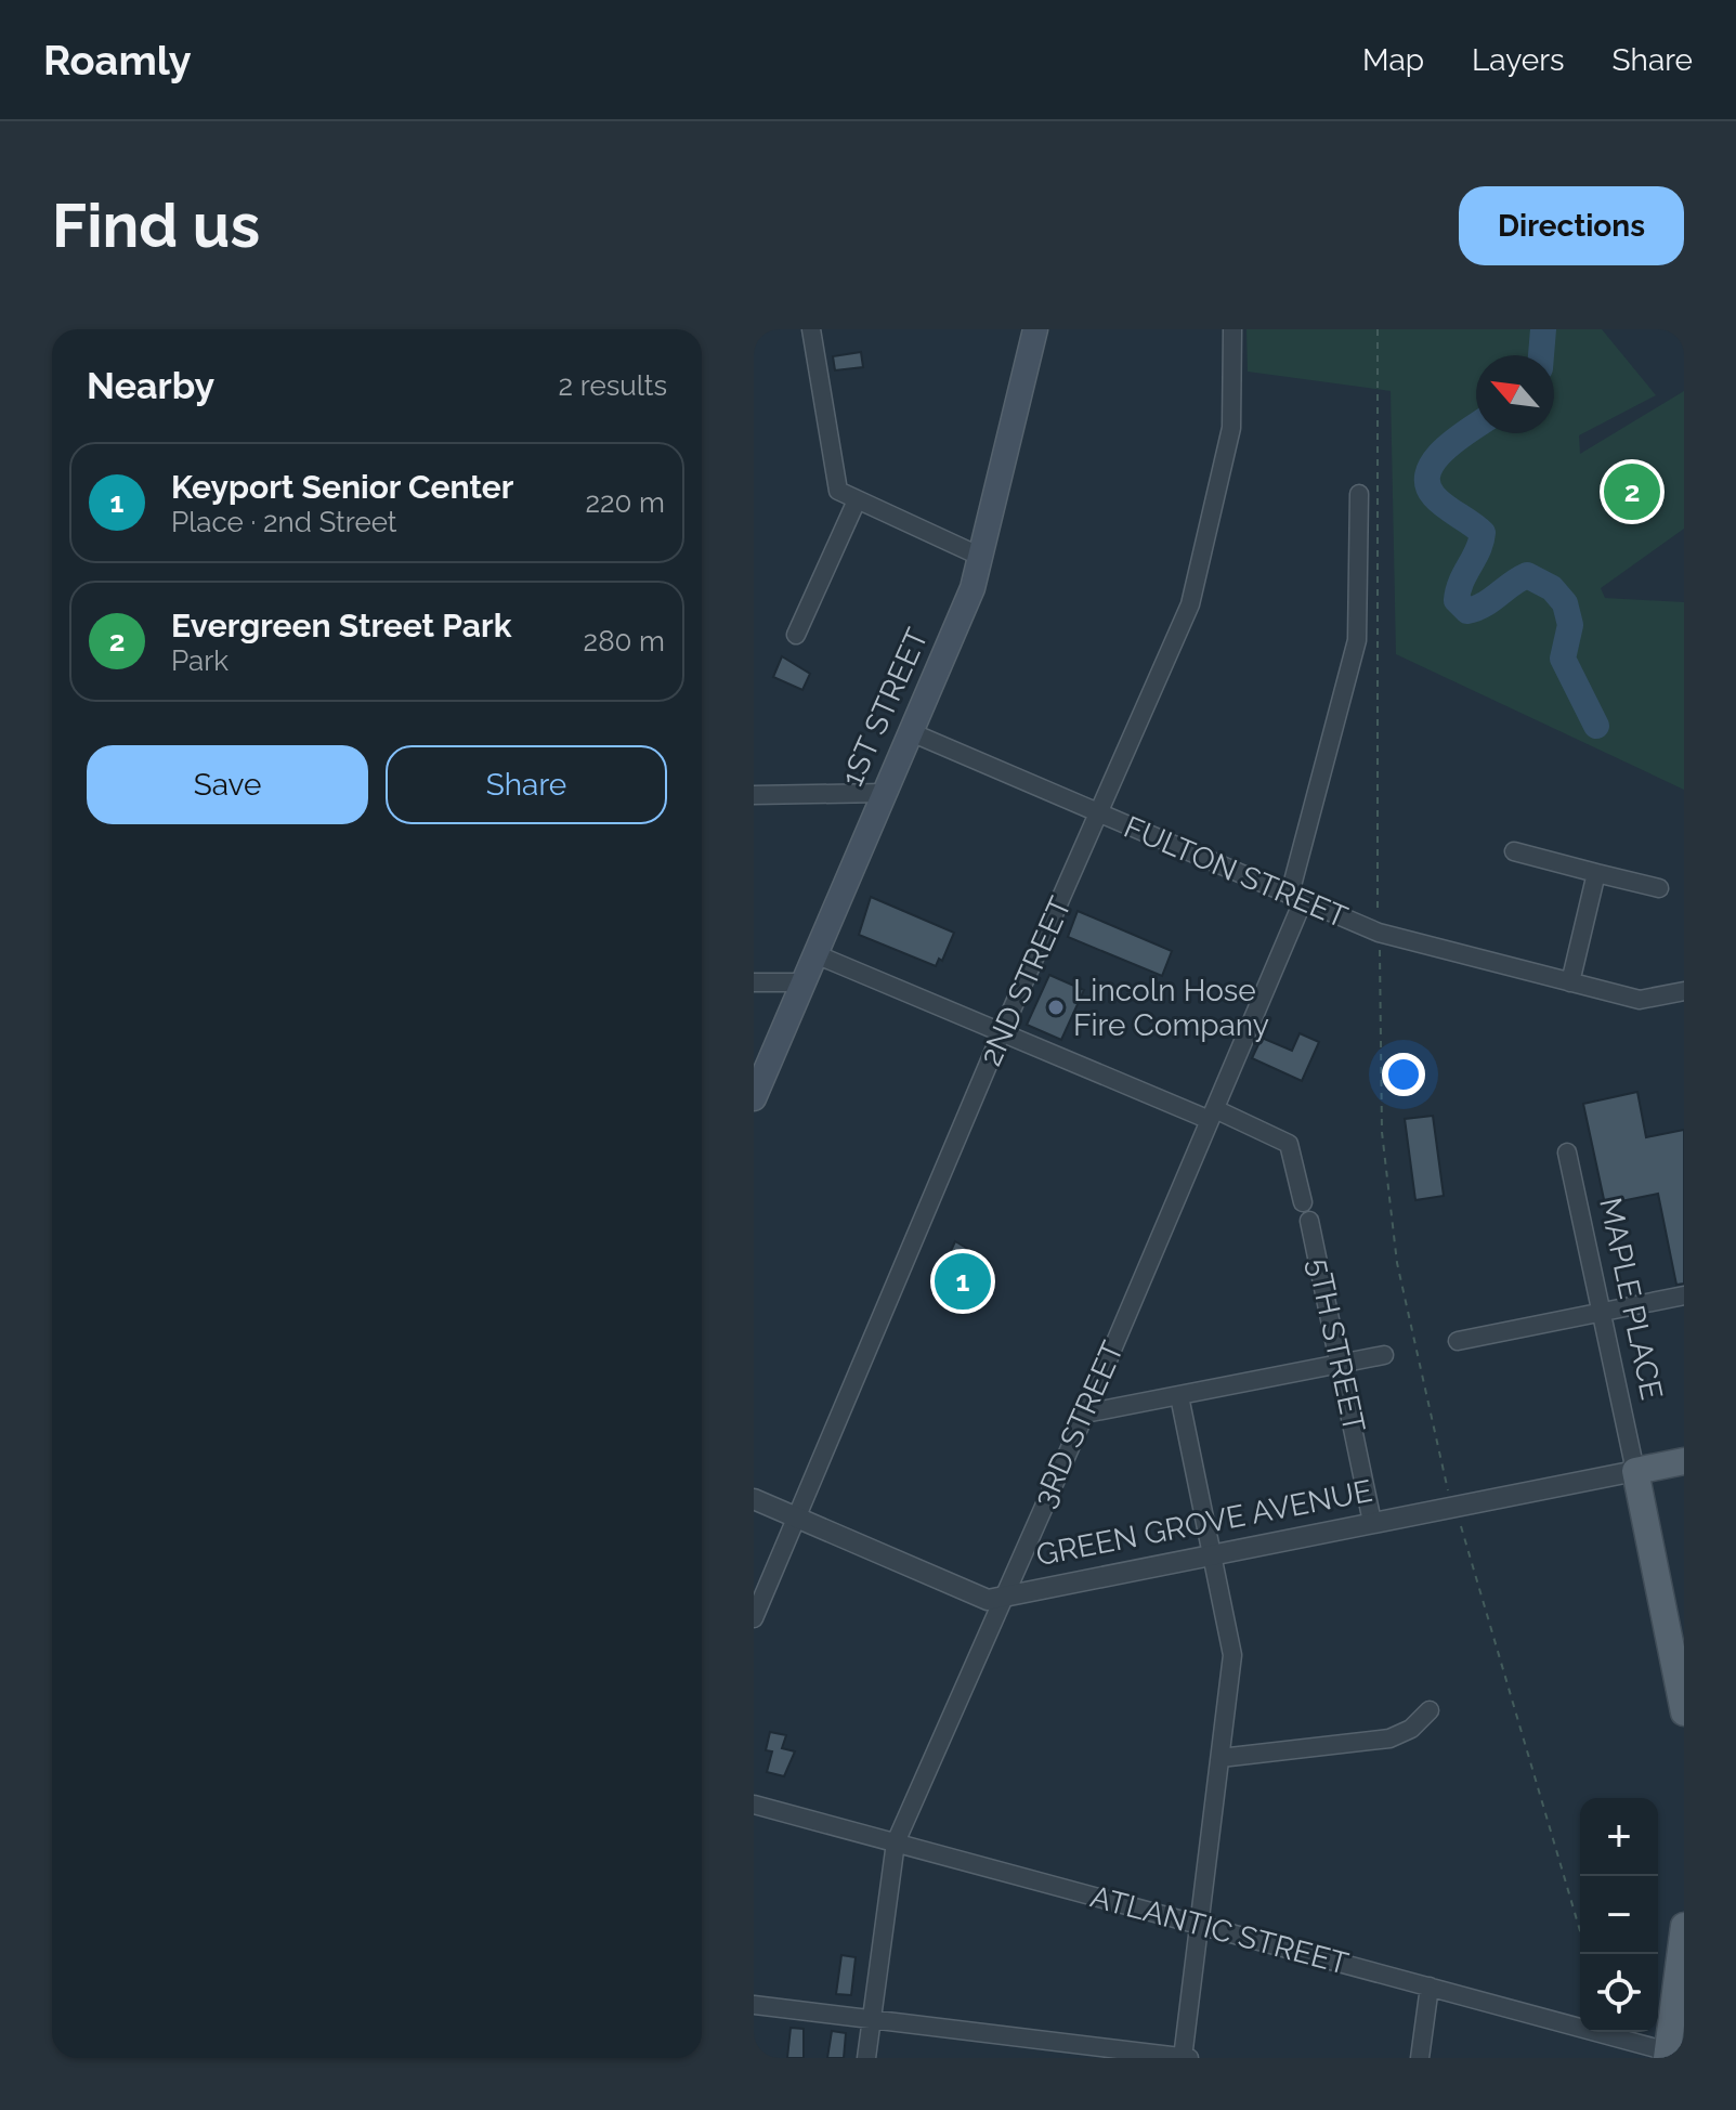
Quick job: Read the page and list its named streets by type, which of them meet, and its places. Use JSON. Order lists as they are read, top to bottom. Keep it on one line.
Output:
{"streets":{"main road":["1ST STREET","MAPLE PLACE","GREEN GROVE AVENUE"],"street":["FULTON STREET","2ND STREET","5TH STREET","3RD STREET","ATLANTIC STREET"]},"crossings":[["1ST STREET","FULTON STREET"],["FULTON STREET","2ND STREET"],["FULTON STREET","3RD STREET"],["2ND STREET","GREEN GROVE AVENUE"],["MAPLE PLACE","GREEN GROVE AVENUE"],["5TH STREET","GREEN GROVE AVENUE"],["3RD STREET","GREEN GROVE AVENUE"],["3RD STREET","ATLANTIC STREET"]],"places":["Lincoln Hose Fire Company"],"north":"top left","page":{"header":"Roamly","nav":["Map","Layers","Share"],"buttons":["Directions",["Save","Share"]],"title":"Find us","heading":["Nearby","2 results"],"list":[{"mark":"1","name":"Keyport Senior Center","note":"Place · 2nd Street","value":"220 m"},{"mark":"2","name":"Evergreen Street Park","note":"Park","value":"280 m"}],"pins":["2","1"],"map_buttons":["+","−"]}}
